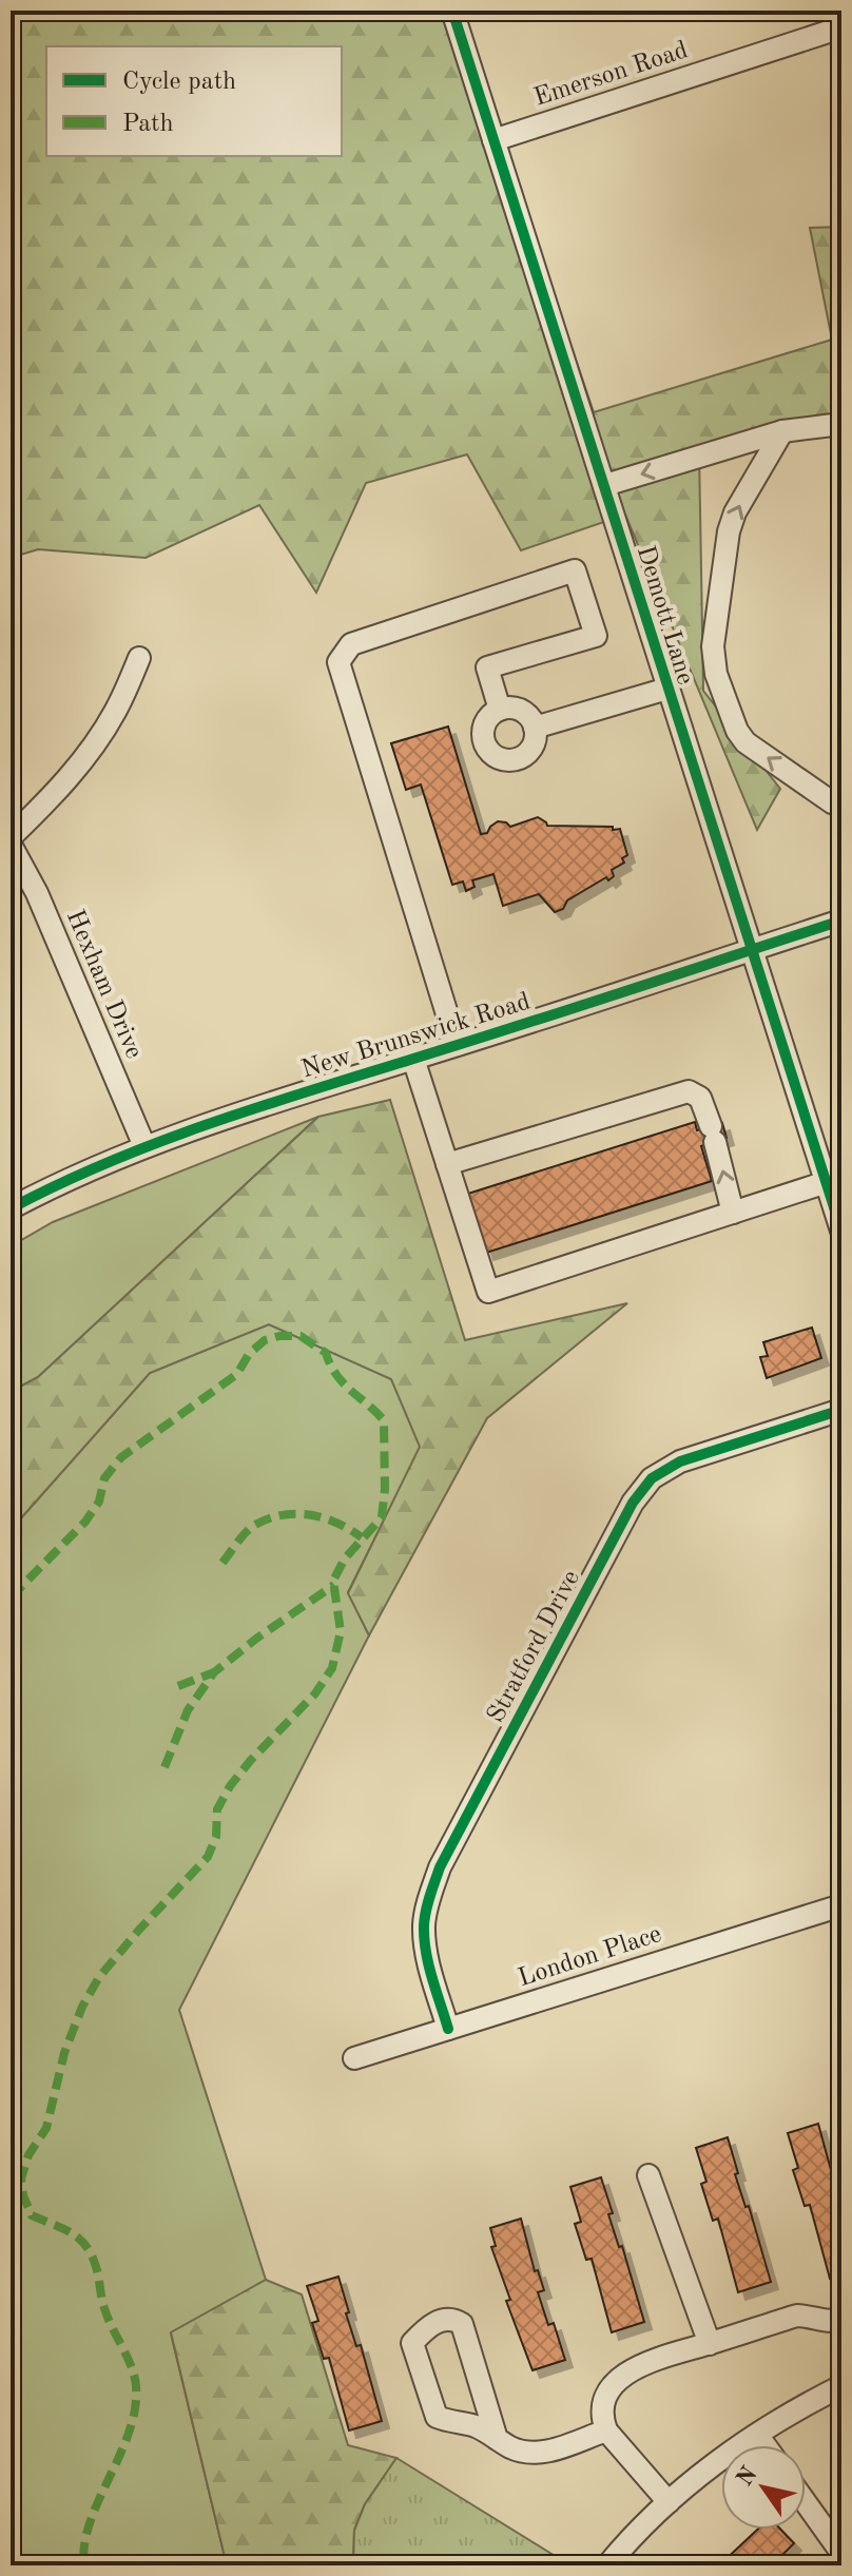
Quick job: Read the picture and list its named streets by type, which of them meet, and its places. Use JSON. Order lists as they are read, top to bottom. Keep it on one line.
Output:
{"streets":{"street":["Emerson Road","Demott Lane","Hexham Drive","New Brunswick Road","Stratford Drive","London Place"]},"crossings":[["Emerson Road","Demott Lane"],["Demott Lane","New Brunswick Road"],["Hexham Drive","New Brunswick Road"],["Stratford Drive","London Place"]],"legend":["Cycle path","Path"],"north":"top left"}
